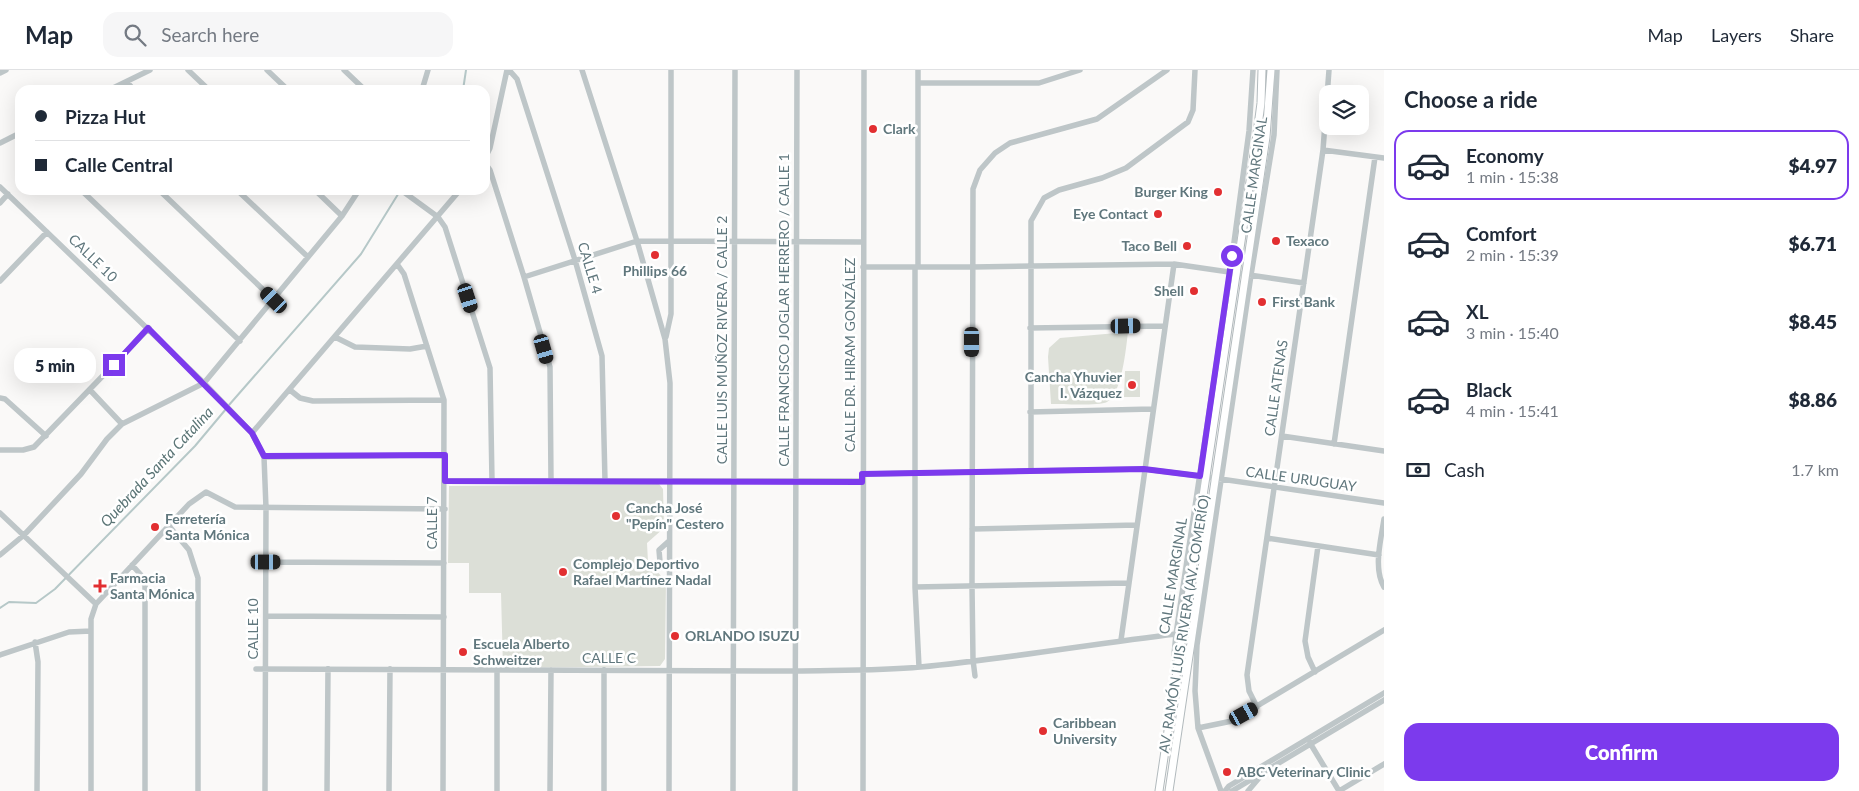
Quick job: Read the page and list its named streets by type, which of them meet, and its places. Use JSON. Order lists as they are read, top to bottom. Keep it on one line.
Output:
{"streets":{"main road":["AV. RAMÓN LUIS RIVERA (AV. COMERÍO)"],"street":["CALLE MARGINAL","CALLE 10","CALLE 4","CALLE FRANCISCO JOGLAR HERRERO / CALLE 1","CALLE LUIS MUÑOZ RIVERA / CALLE 2","CALLE DR. HIRAM GONZÁLEZ","CALLE ATENAS","CALLE URUGUAY","CALLE 7","CALLE C"]},"crossings":[["CALLE MARGINAL","AV. RAMÓN LUIS RIVERA (AV. COMERÍO)"],["CALLE 10","CALLE C"],["CALLE FRANCISCO JOGLAR HERRERO / CALLE 1","CALLE C"],["CALLE LUIS MUÑOZ RIVERA / CALLE 2","CALLE C"],["CALLE DR. HIRAM GONZÁLEZ","CALLE URUGUAY"],["CALLE DR. HIRAM GONZÁLEZ","CALLE C"],["CALLE ATENAS","CALLE URUGUAY"],["CALLE URUGUAY","AV. RAMÓN LUIS RIVERA (AV. COMERÍO)"],["CALLE 7","CALLE C"],["AV. RAMÓN LUIS RIVERA (AV. COMERÍO)","CALLE C"]],"water":["Quebrada Santa Catalina"],"places":{"other":["Clark","Burger King","Eye Contact","Texaco","Taco Bell","Phillips 66","Shell","First Bank","Cancha Yhuvier I. Vázquez","Cancha José \"Pepín\" Cestero","Ferretería Santa Mónica","Complejo Deportivo Rafael Martínez Nadal","ORLANDO ISUZU","Escuela Alberto Schweitzer","Caribbean University","ABC Veterinary Clinic"],"health":["Farmacia Santa Mónica"]},"page":{"header":"Map","search":"Search here","nav":["Map","Layers","Share"],"heading":"Choose a ride","banner":["Pizza Hut","Calle Central"],"list":[{"name":"Economy","note":"1 min · 15:38","value":"$4.97"},{"name":"Comfort","note":"2 min · 15:39","value":"$6.71"},{"name":"XL","note":"3 min · 15:40","value":"$8.45"},{"name":"Black","note":"4 min · 15:41","value":"$8.86"}],"bubble":"5 min","pay":["Cash","1.7 km"],"buttons":"Confirm"}}
